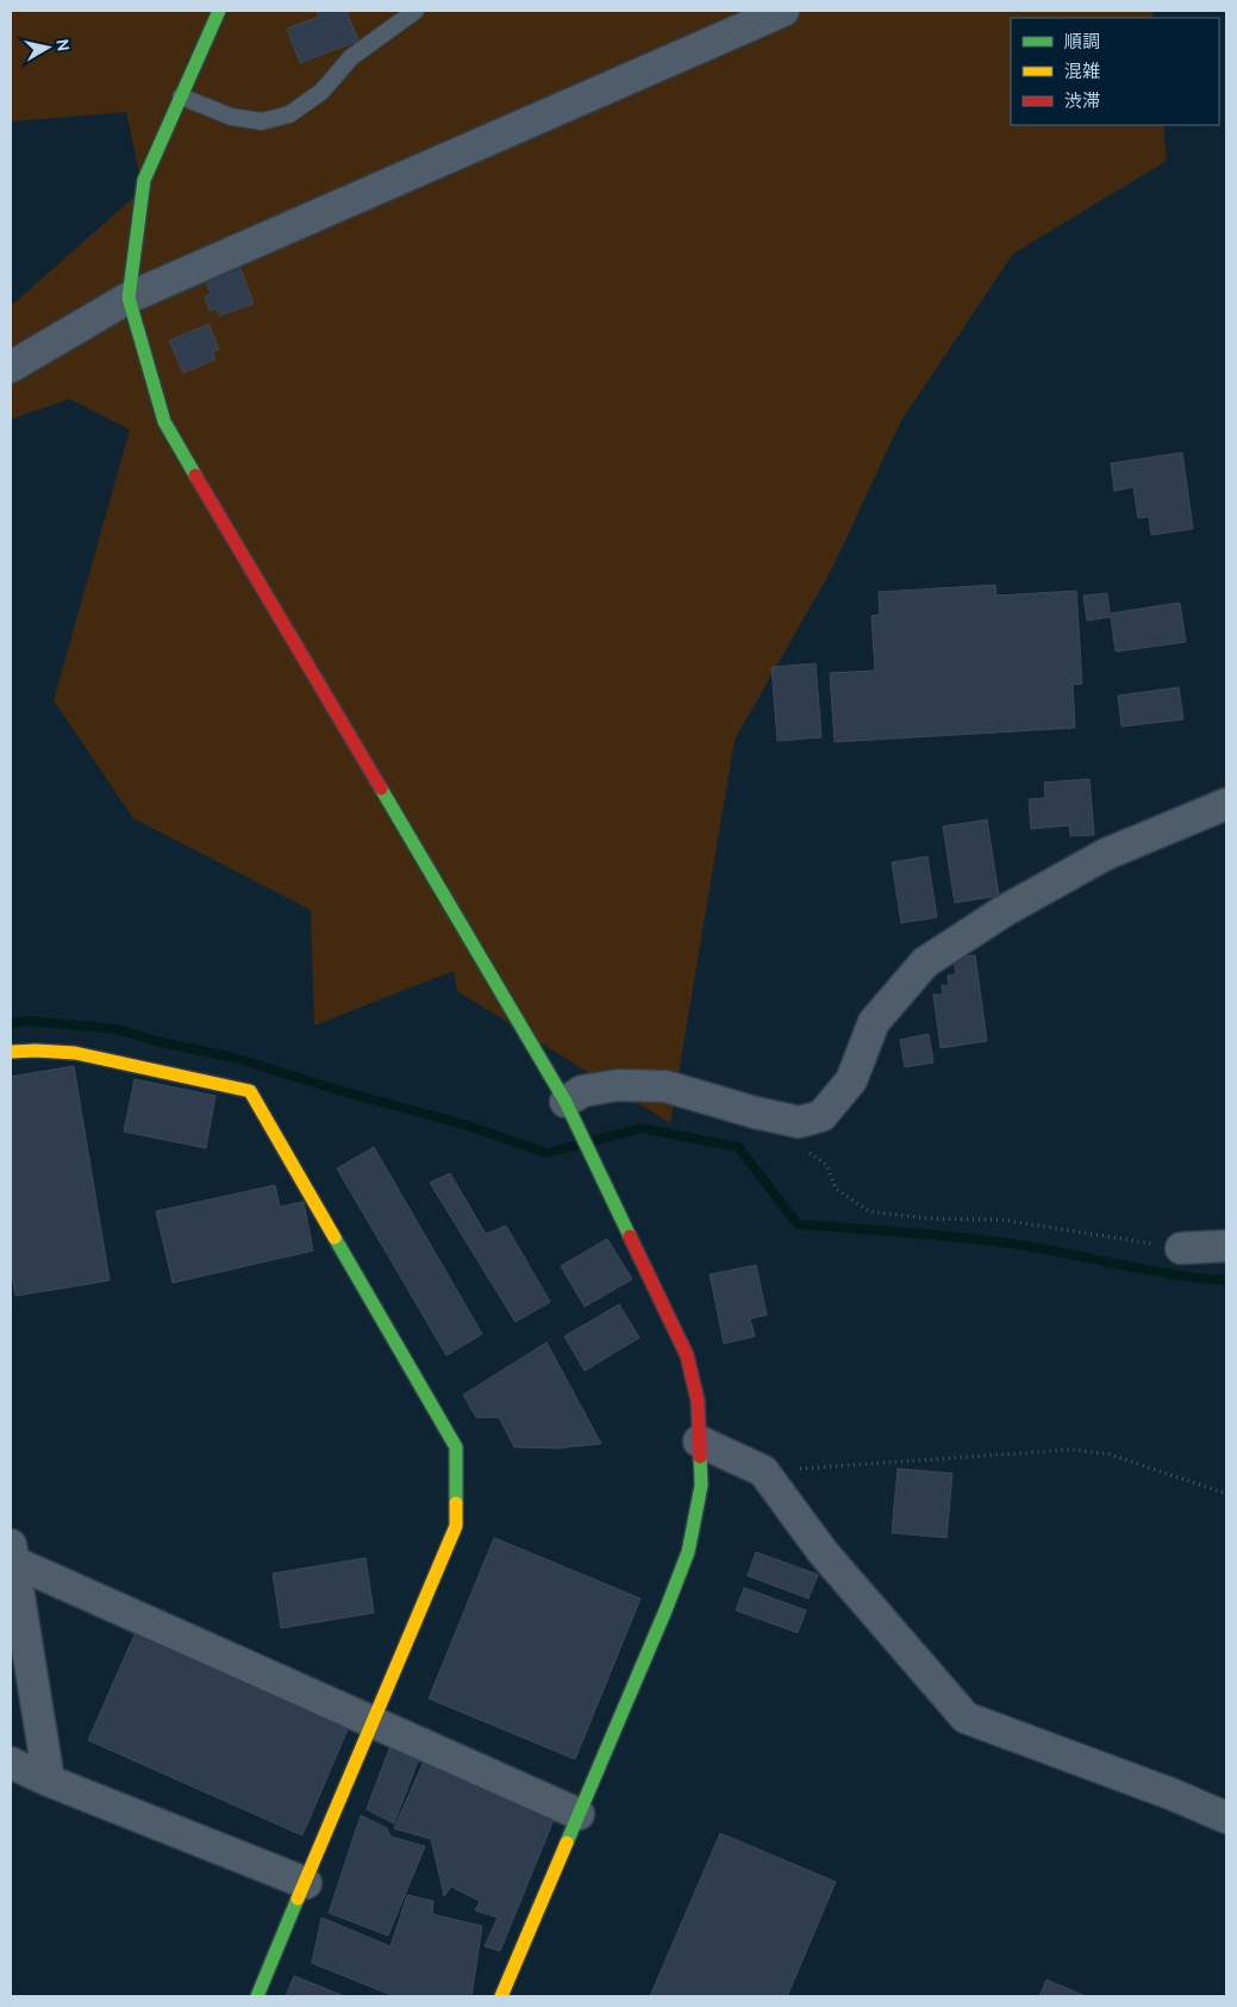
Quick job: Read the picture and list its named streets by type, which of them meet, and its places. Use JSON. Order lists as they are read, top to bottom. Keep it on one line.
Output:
{"legend":["順調","混雑","渋滞"],"north":"right"}
